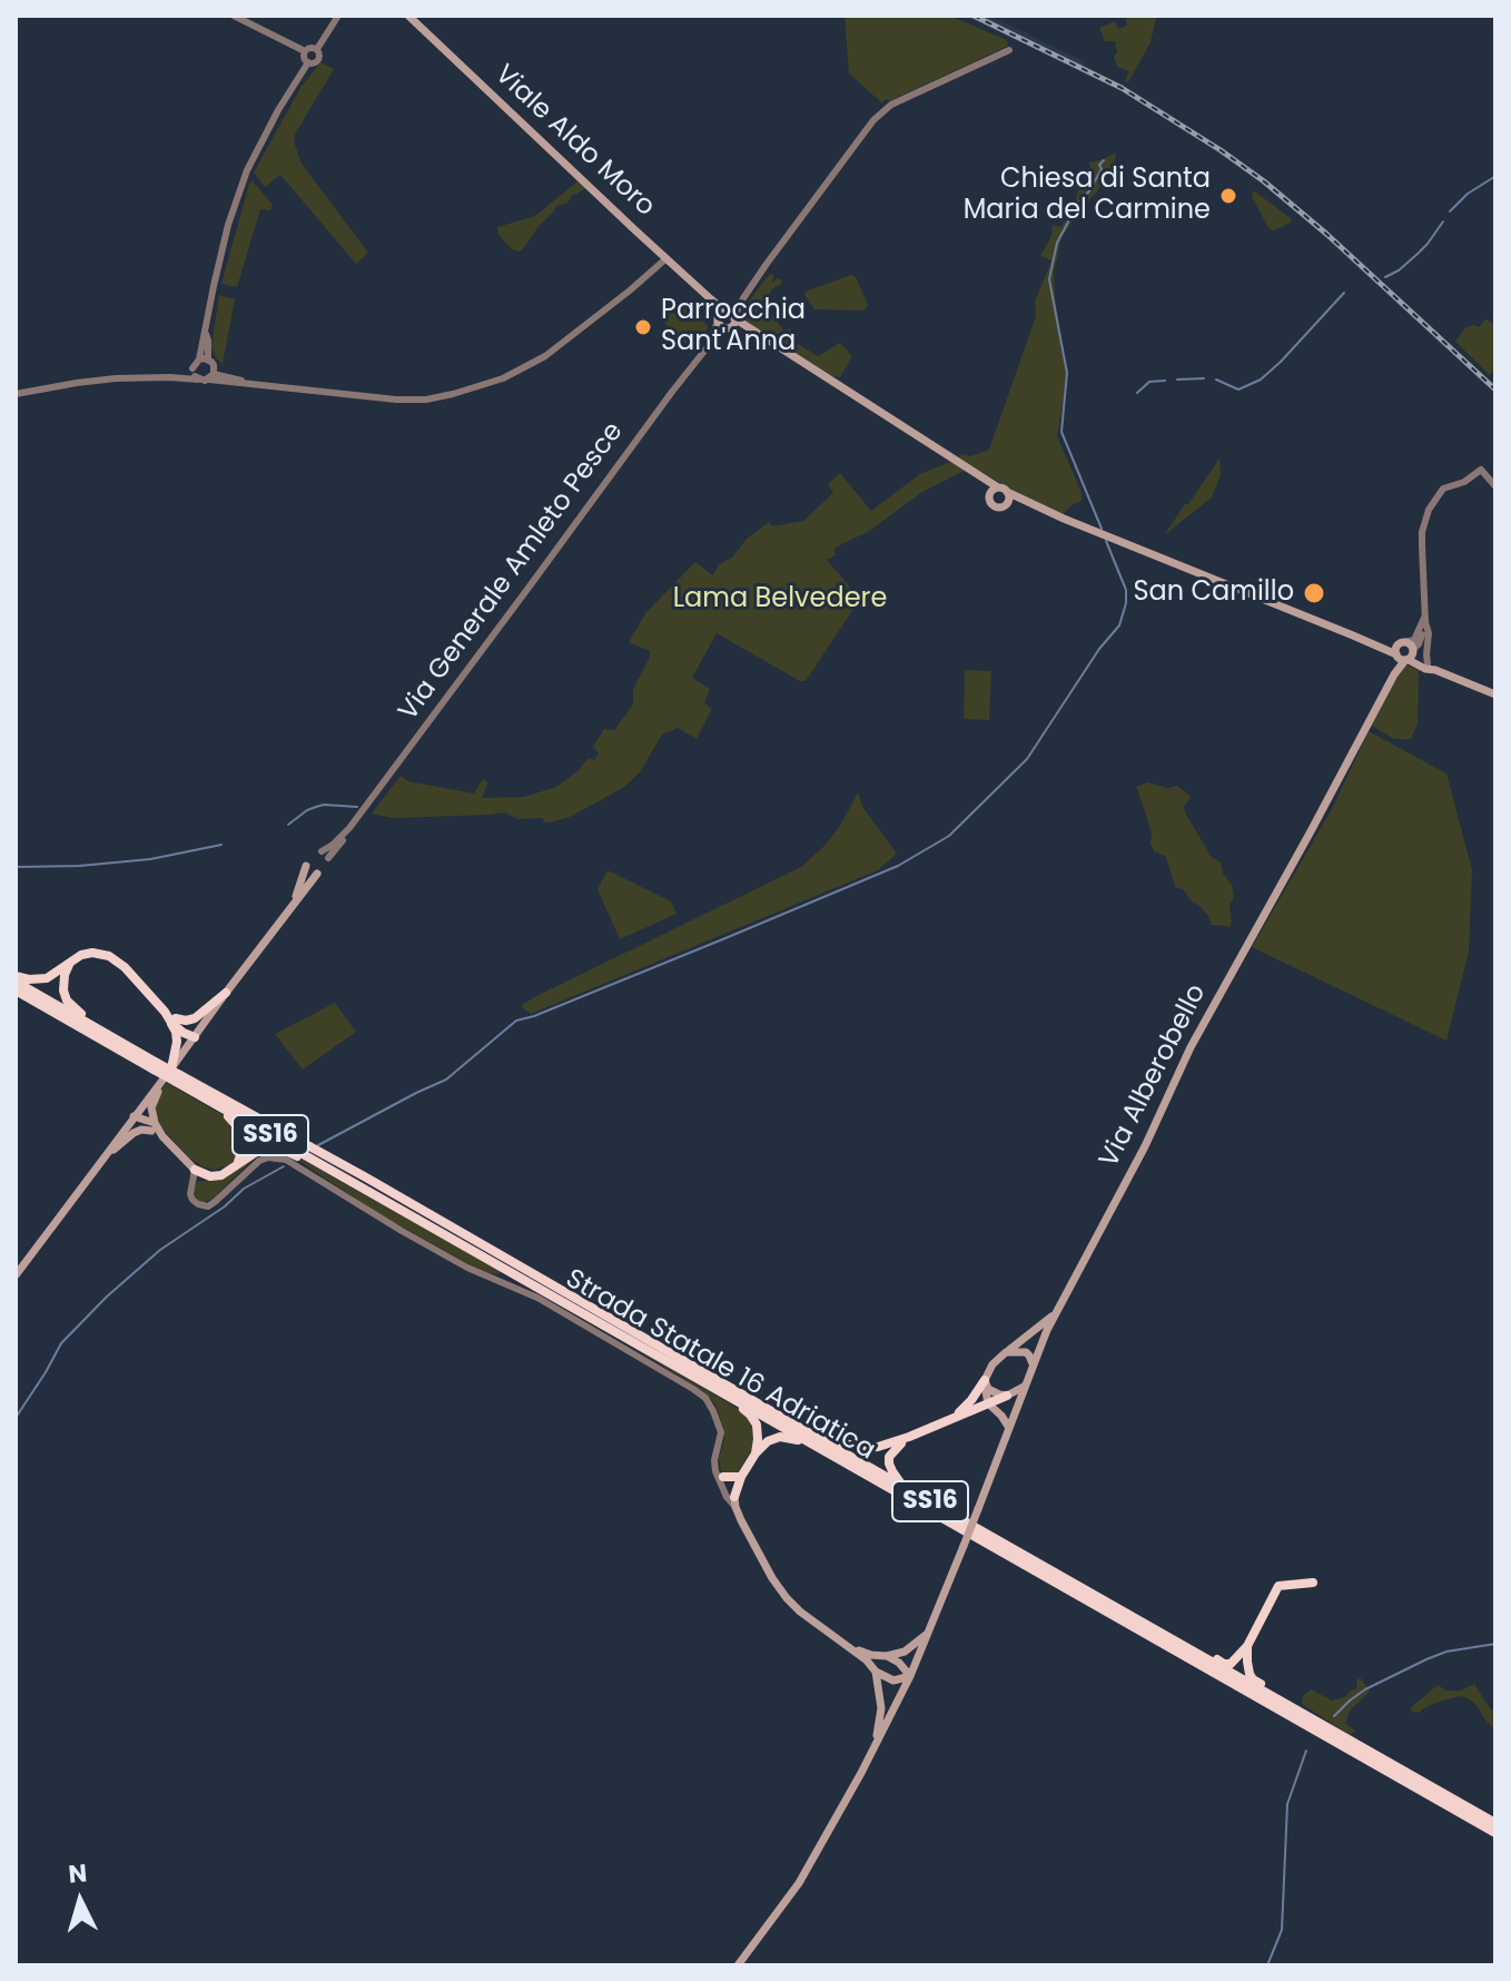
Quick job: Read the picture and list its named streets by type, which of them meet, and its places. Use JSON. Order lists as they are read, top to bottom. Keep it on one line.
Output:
{"streets":{"highway":["SS16","Strada Statale 16 Adriatica"],"main road":["Viale Aldo Moro","Via Alberobello"],"street":["Via Generale Amleto Pesce"]},"crossings":[["Viale Aldo Moro","Via Generale Amleto Pesce"]],"parks":["Lama Belvedere"],"places":["Chiesa di Santa Maria del Carmine","Parrocchia Sant'Anna","San Camillo"],"north":"top"}
